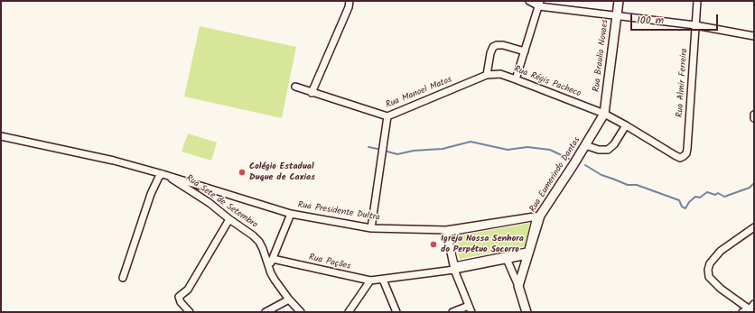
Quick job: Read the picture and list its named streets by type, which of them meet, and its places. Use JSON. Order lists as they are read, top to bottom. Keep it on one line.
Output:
{"streets":{"street":["Rua Braulio Novaes","Rua Régis Pacheco","Rua Almir Ferreira","Rua Manoel Matos","Rua Eumerindo Dantas","Rua Sete de Setembro","Rua Presidente Dultra","Rua Pações"]},"crossings":[["Rua Braulio Novaes","Rua Régis Pacheco"],["Rua Braulio Novaes","Rua Eumerindo Dantas"],["Rua Régis Pacheco","Rua Almir Ferreira"],["Rua Régis Pacheco","Rua Manoel Matos"],["Rua Régis Pacheco","Rua Eumerindo Dantas"],["Rua Eumerindo Dantas","Rua Presidente Dultra"],["Rua Eumerindo Dantas","Rua Pações"],["Rua Sete de Setembro","Rua Presidente Dultra"]],"places":["Colégio Estadual Duque de Caxias","Igreja Nossa Senhora do Perpétuo Socorro"],"scale_bar":"100 m"}
